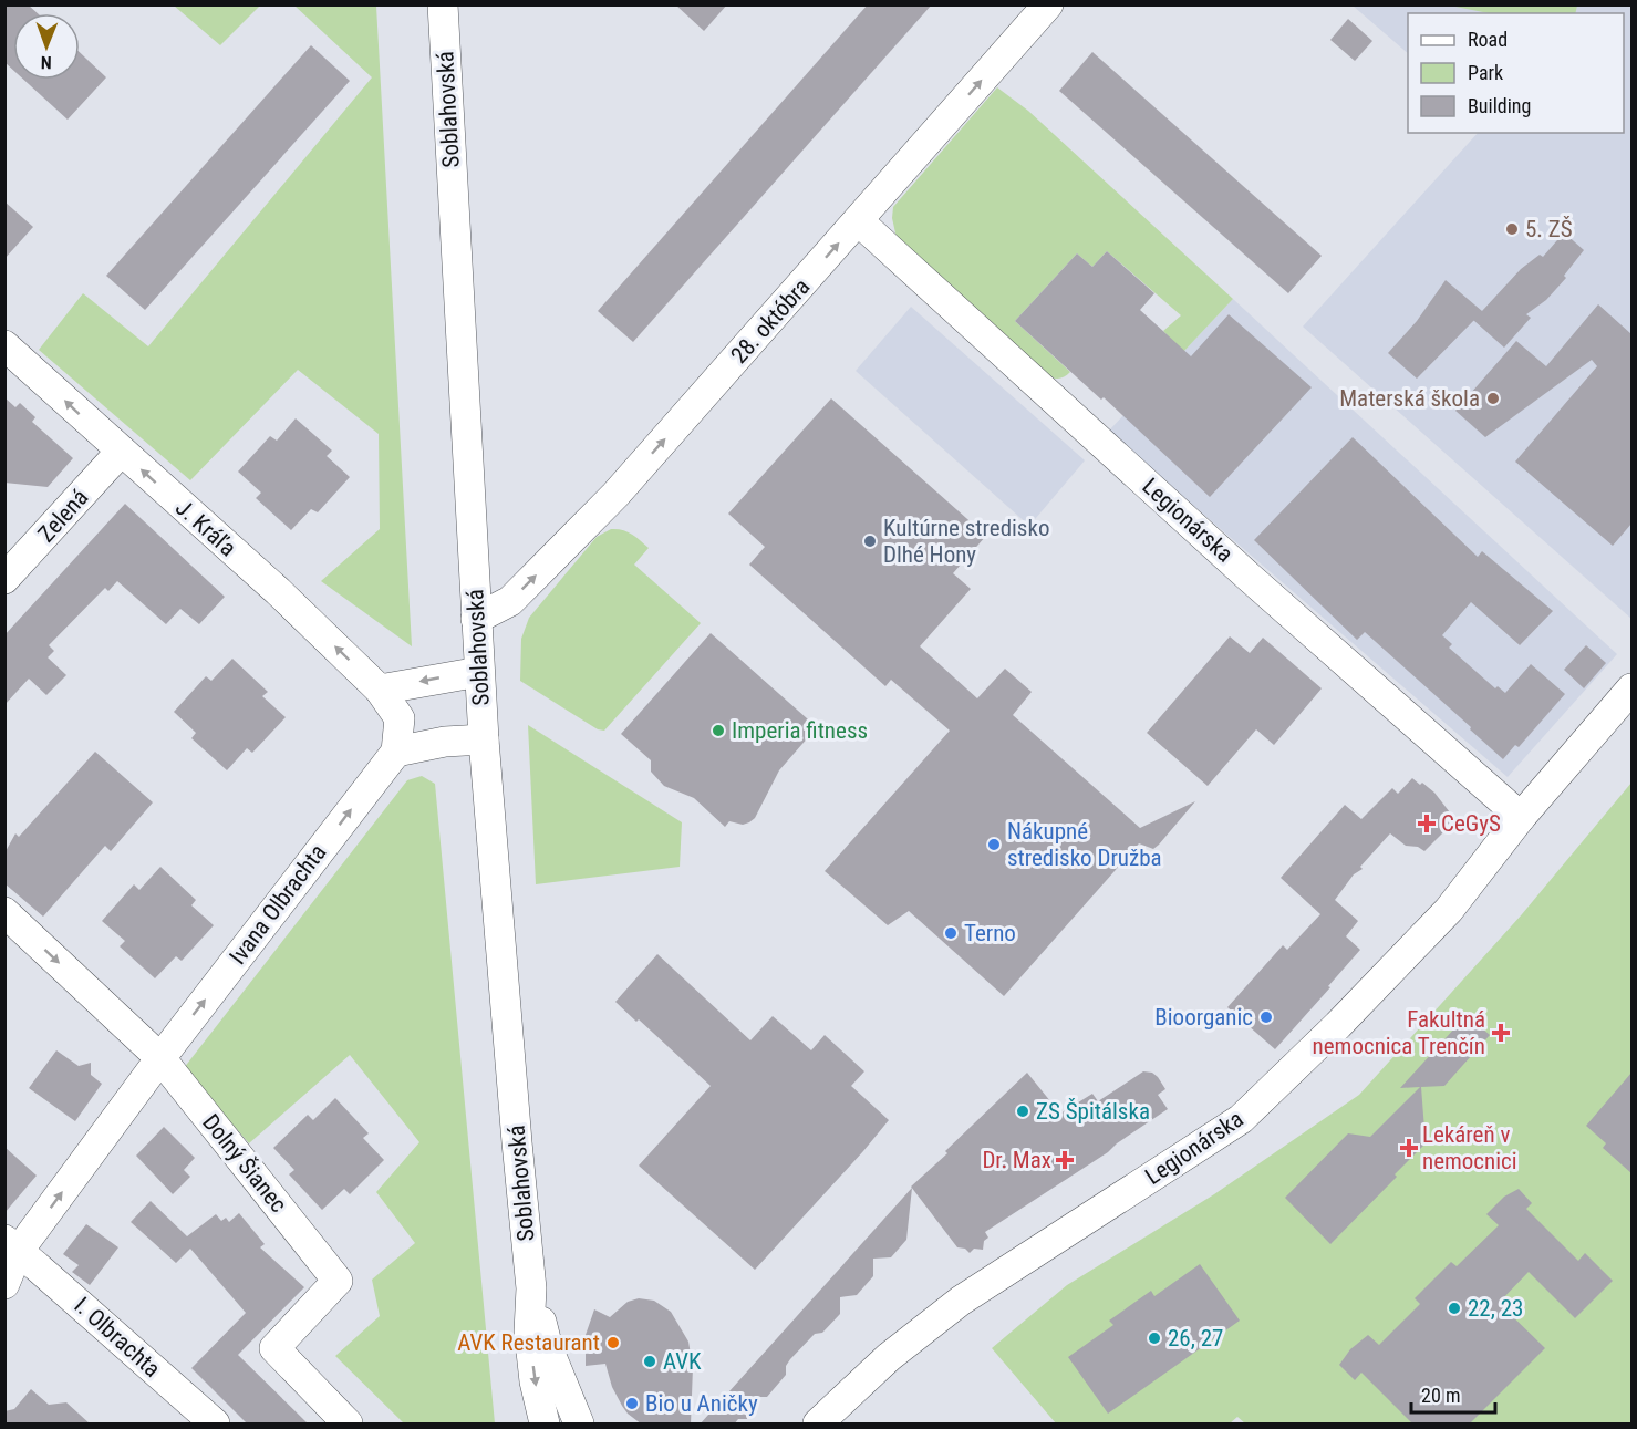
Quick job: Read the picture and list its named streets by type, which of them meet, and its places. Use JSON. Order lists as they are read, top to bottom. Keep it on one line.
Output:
{"streets":{"street":["Soblahovská","28. októbra","Zelená","Legionárska","J. Kráľa","Ivana Olbrachta","Dolný Šianec","I. Olbrachta"]},"crossings":[["Soblahovská","28. októbra"],["28. októbra","Legionárska"],["Zelená","J. Kráľa"],["J. Kráľa","Ivana Olbrachta"],["Ivana Olbrachta","Dolný Šianec"]],"one_way":["28. októbra","J. Kráľa","Ivana Olbrachta"],"places":{"other":["5. ZŠ","Materská škola","Kultúrne stredisko Dlhé Hony","Imperia fitness","Nákupné stredisko Družba","Terno","Bioorganic","ZS Špitálska","22, 23","26, 27","AVK Restaurant","AVK","Bio u Aničky"],"health":["CeGyS","Fakultná nemocnica Trenčín","Lekáreň v nemocnici","Dr. Max"]},"legend":["Road","Park","Building"],"scale_bar":"20 m","north":"bottom"}
